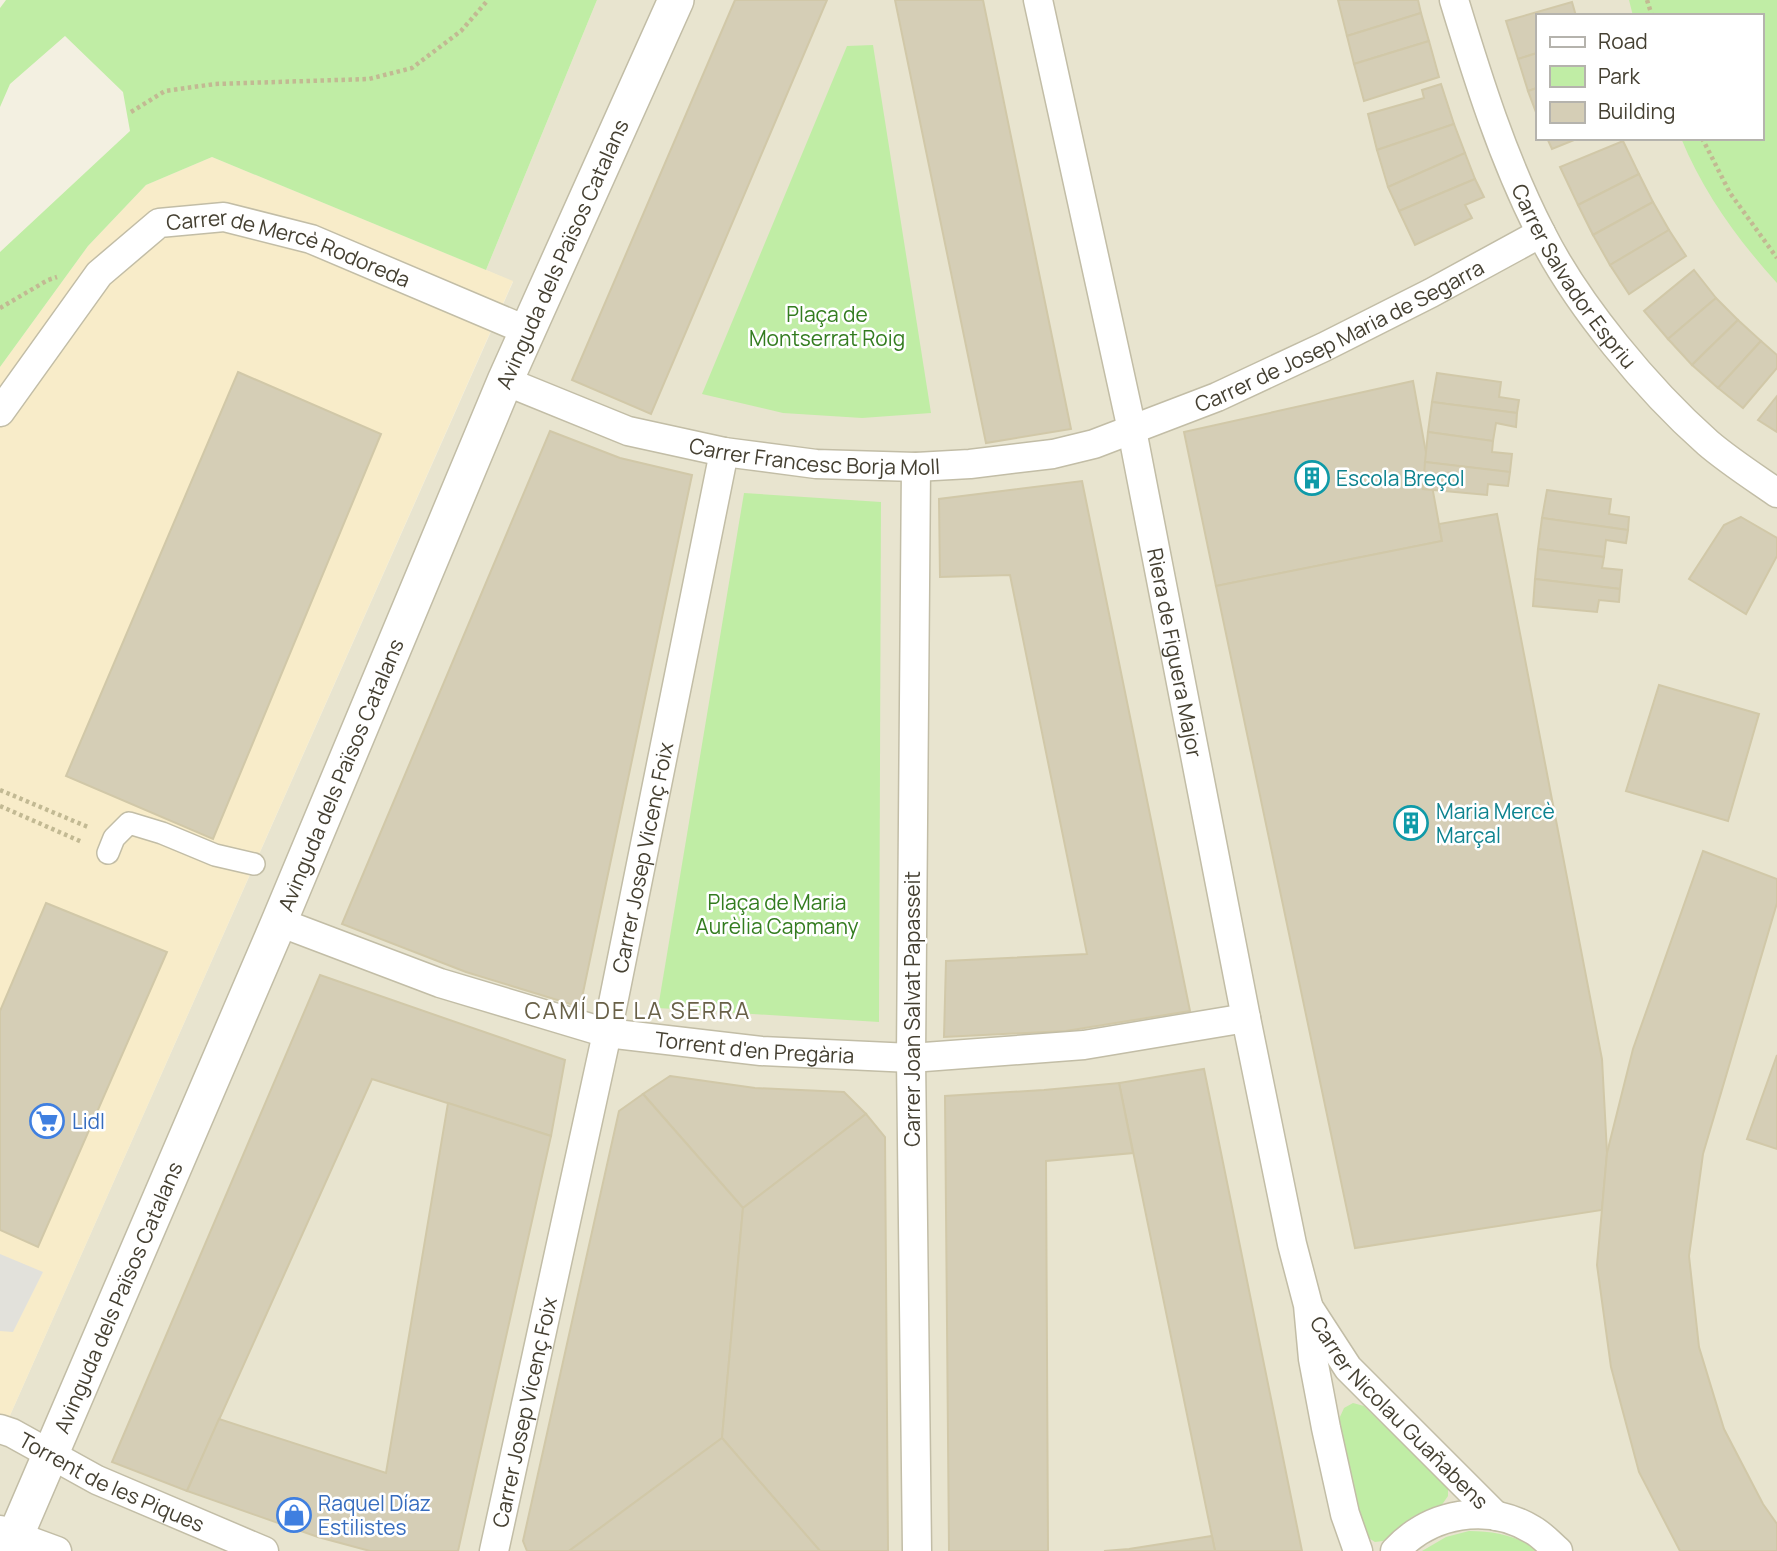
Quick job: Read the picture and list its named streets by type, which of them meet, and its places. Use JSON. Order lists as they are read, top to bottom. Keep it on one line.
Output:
{"streets":{"street":["Avinguda dels Països Catalans","Carrer de Mercè Rodoreda","Carrer Salvador Espriu","Carrer de Josep Maria de Segarra","Carrer Francesc Borja Moll","Riera de Figuera Major","Carrer Josep Vicenç Foix","Carrer Joan Salvat Papasseit","Torrent d'en Pregària","Carrer Nicolau Guañabens","Torrent de les Piques"]},"crossings":[["Avinguda dels Països Catalans","Carrer de Mercè Rodoreda"],["Avinguda dels Països Catalans","Carrer Francesc Borja Moll"],["Avinguda dels Països Catalans","Torrent d'en Pregària"],["Avinguda dels Països Catalans","Torrent de les Piques"],["Carrer Salvador Espriu","Carrer de Josep Maria de Segarra"],["Carrer de Josep Maria de Segarra","Carrer Francesc Borja Moll"],["Carrer de Josep Maria de Segarra","Riera de Figuera Major"],["Carrer Francesc Borja Moll","Riera de Figuera Major"],["Carrer Francesc Borja Moll","Carrer Josep Vicenç Foix"],["Carrer Francesc Borja Moll","Carrer Joan Salvat Papasseit"],["Riera de Figuera Major","Torrent d'en Pregària"],["Riera de Figuera Major","Carrer Nicolau Guañabens"],["Carrer Josep Vicenç Foix","Torrent d'en Pregària"],["Carrer Joan Salvat Papasseit","Torrent d'en Pregària"]],"districts":["CAMÍ DE LA SERRA"],"parks":["Plaça de Montserrat Roig","Plaça de Maria Aurèlia Capmany"],"places":{"building":["Escola Breçol","Maria Mercè Marçal"],"supermarket":["Lidl"],"shop":["Raquel Díaz Estilistes"]},"legend":["Road","Park","Building"]}
